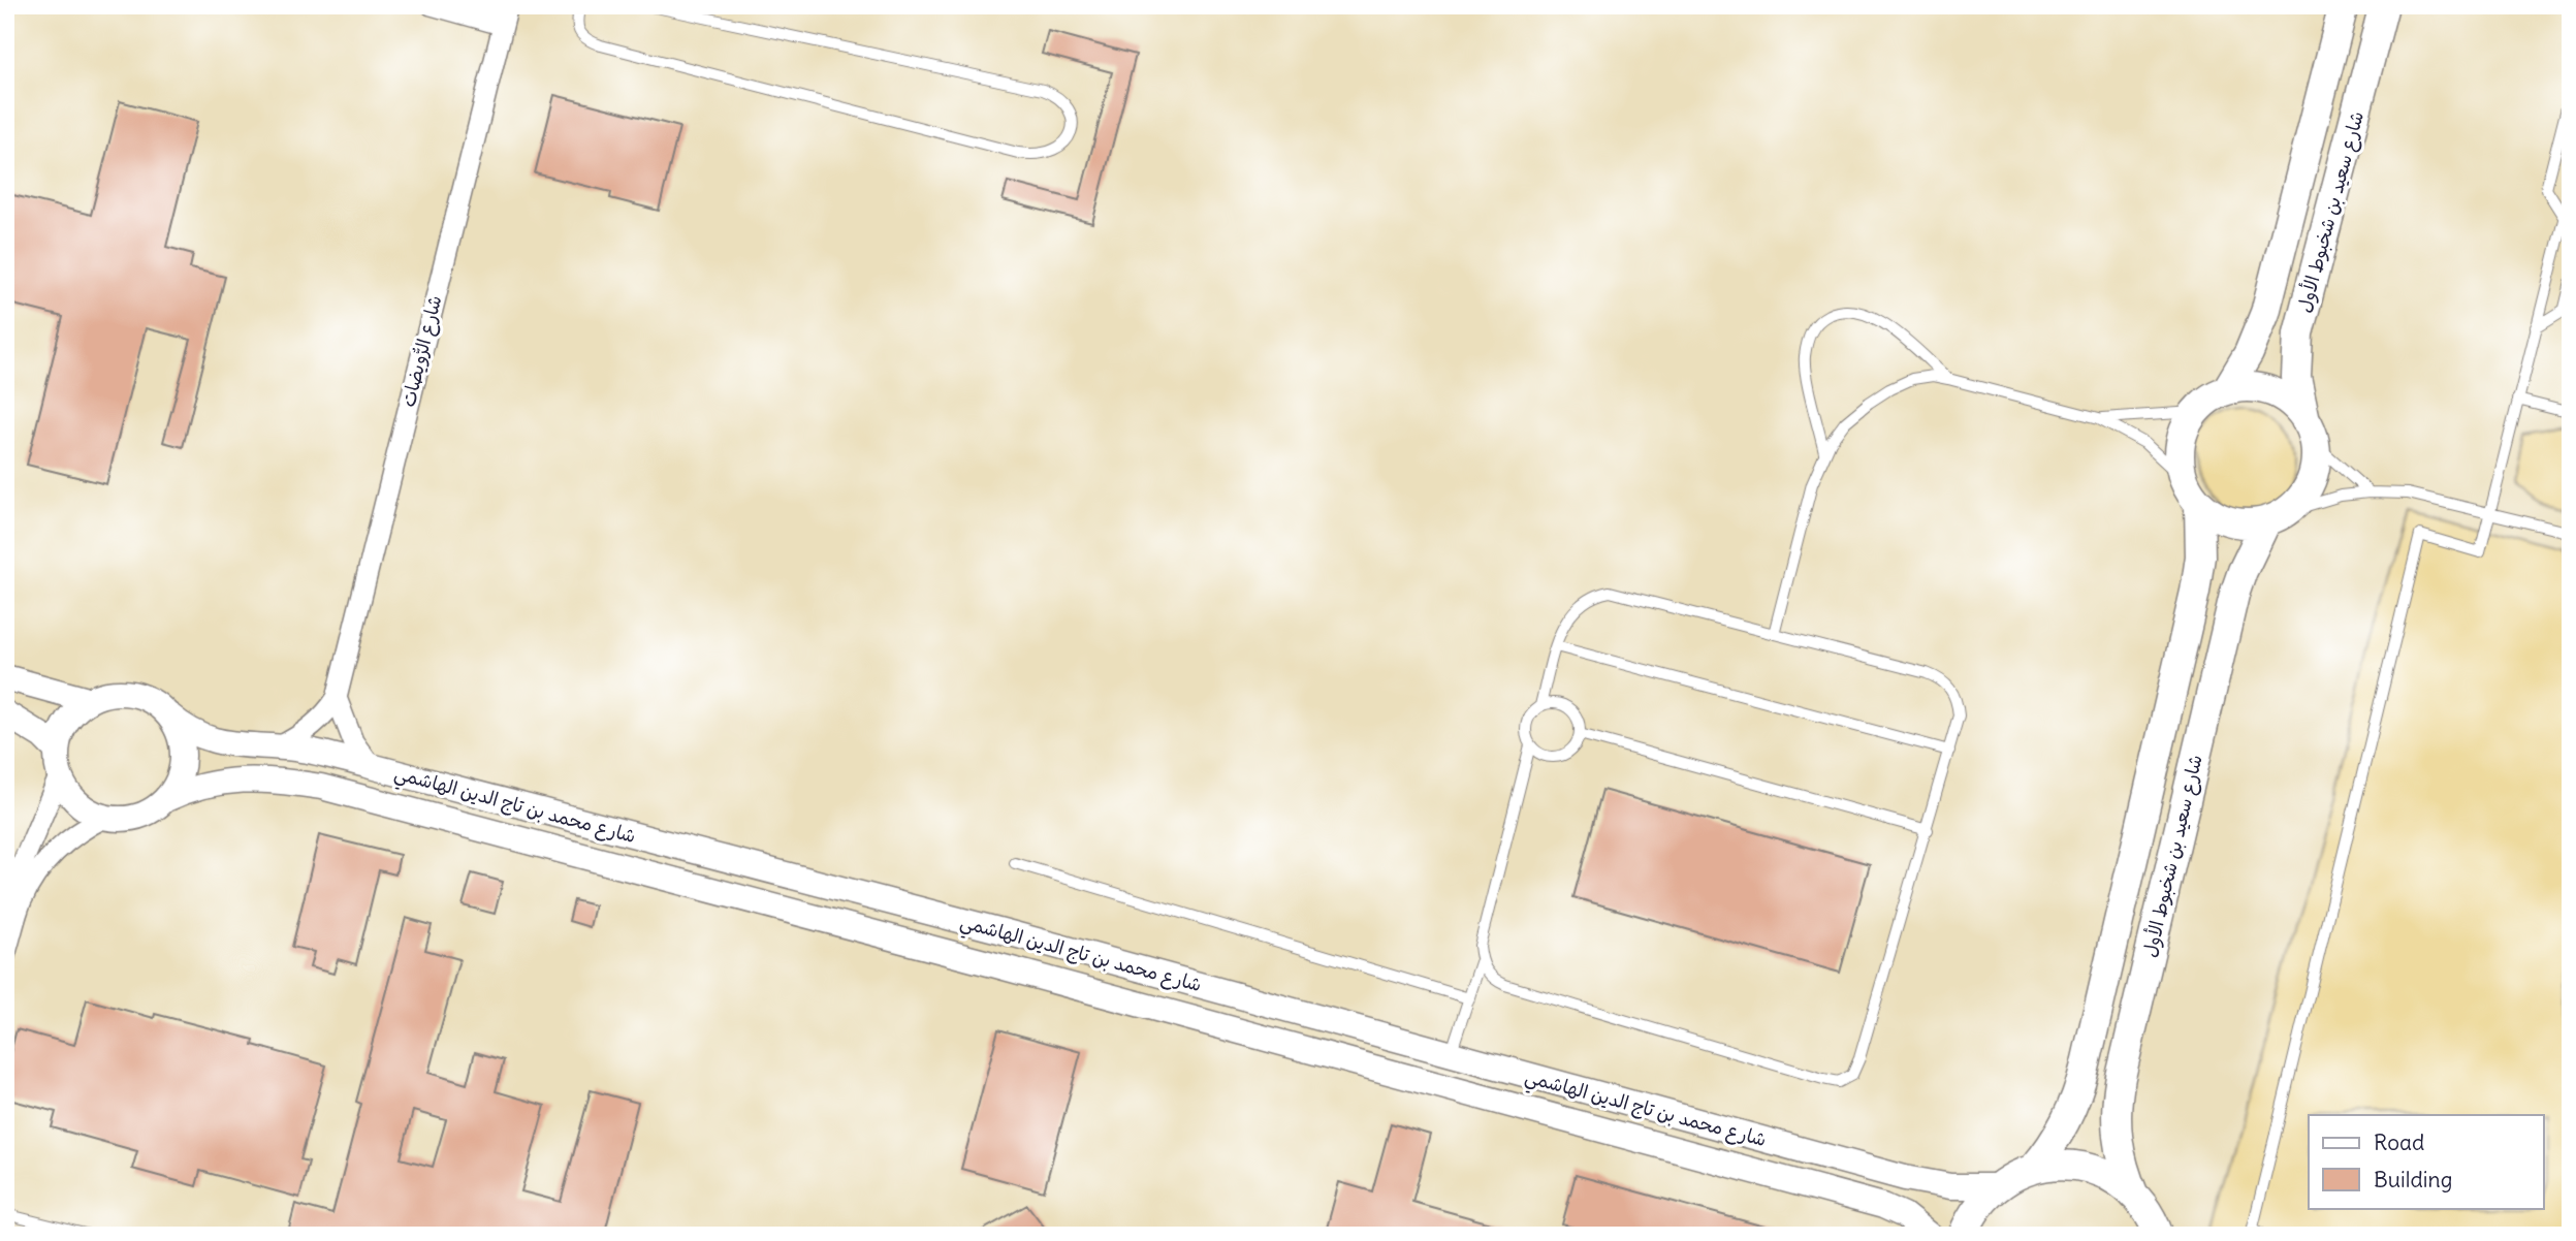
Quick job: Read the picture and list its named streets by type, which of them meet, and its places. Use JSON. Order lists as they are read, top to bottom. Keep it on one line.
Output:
{"streets":{"main road":["شارع سعيد بن شخبوط الأول"],"street":["شارع الرُّويضات","شارع محمد بن تاج الدين الهاشمي"]},"crossings":[["شارع الرُّويضات","شارع محمد بن تاج الدين الهاشمي"]],"legend":["Road","Building"]}
